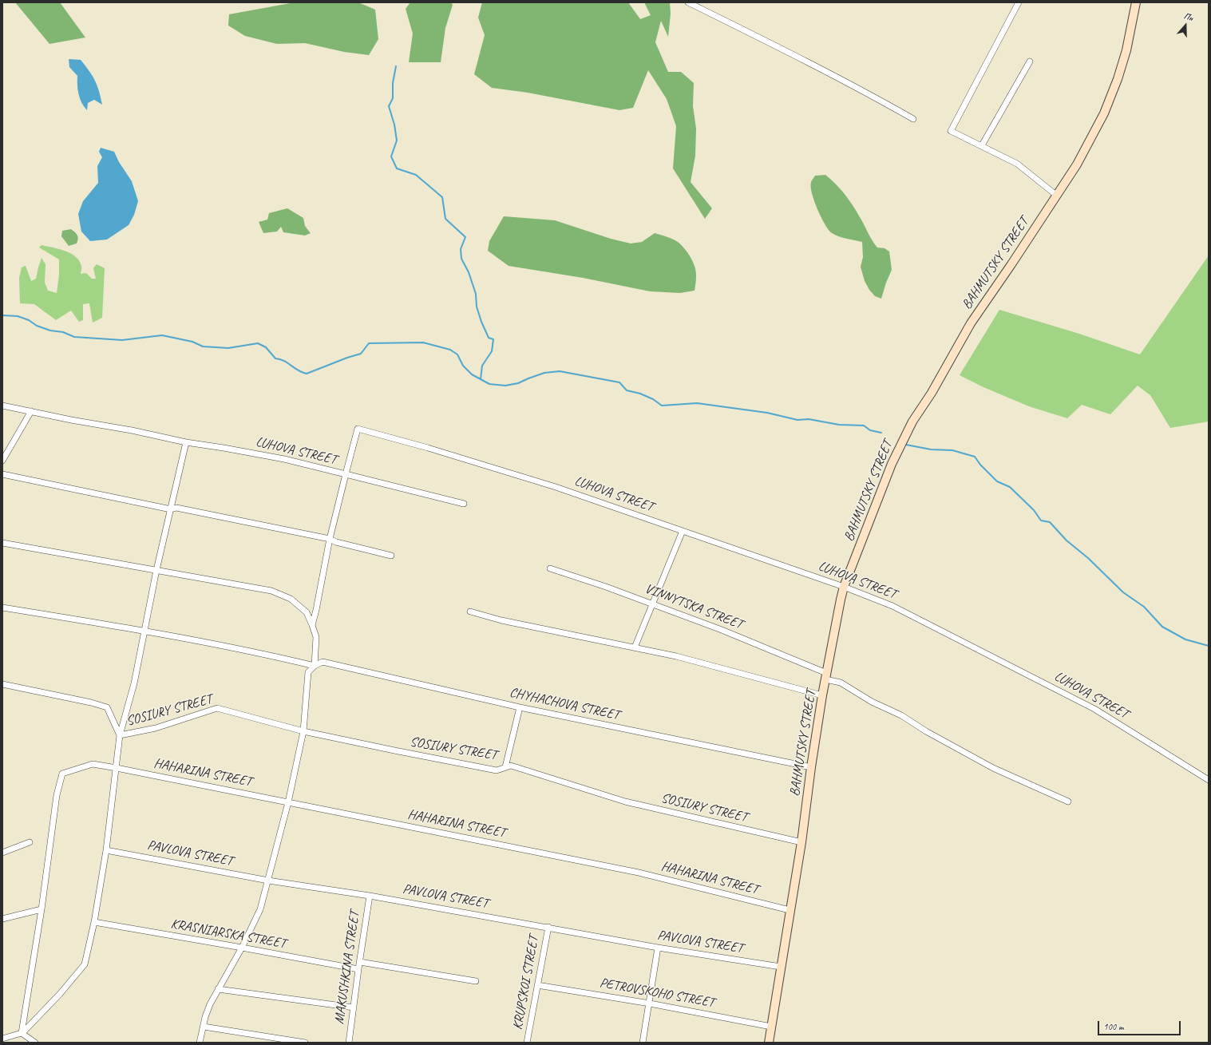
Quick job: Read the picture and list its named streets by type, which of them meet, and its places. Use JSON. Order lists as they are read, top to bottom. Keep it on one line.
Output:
{"streets":{"main road":["BAHMUTSKY STREET"],"street":["LUHOVA STREET","VINNYTSKA STREET","CHYHACHOVA STREET","SOSIURY STREET","HAHARINA STREET","PAVLOVA STREET","KRASNIARSKA STREET","MAKUSHKINA STREET","KRUPSKOI STREET","PETROVSKOHO STREET"]},"crossings":[["BAHMUTSKY STREET","LUHOVA STREET"],["BAHMUTSKY STREET","VINNYTSKA STREET"],["BAHMUTSKY STREET","CHYHACHOVA STREET"],["BAHMUTSKY STREET","SOSIURY STREET"],["BAHMUTSKY STREET","HAHARINA STREET"],["BAHMUTSKY STREET","PAVLOVA STREET"],["BAHMUTSKY STREET","PETROVSKOHO STREET"],["PAVLOVA STREET","MAKUSHKINA STREET"],["PAVLOVA STREET","KRUPSKOI STREET"],["KRASNIARSKA STREET","MAKUSHKINA STREET"],["KRUPSKOI STREET","PETROVSKOHO STREET"]],"scale_bar":"100 m","north":"top"}
